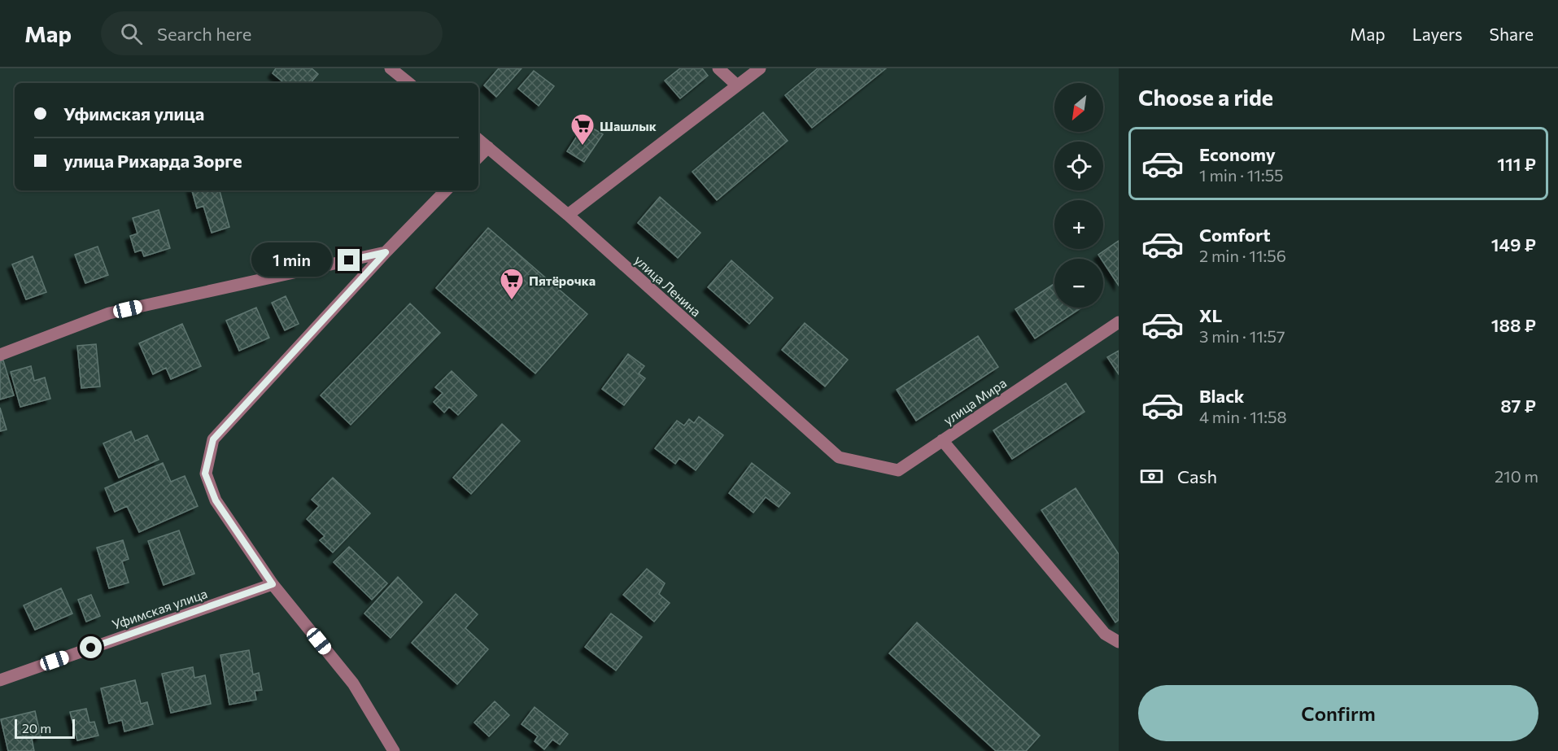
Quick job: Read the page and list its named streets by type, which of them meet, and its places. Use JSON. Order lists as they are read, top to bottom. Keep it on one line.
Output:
{"streets":{"street":["улица Ленина","улица Мира","Уфимская улица"]},"crossings":[["улица Ленина","улица Мира"]],"places":{"supermarket":["Шашлык","Пятёрочка"]},"scale_bar":"20 m","north":"bottom left","page":{"header":"Map","search":"Search here","nav":["Map","Layers","Share"],"heading":"Choose a ride","map_buttons":["+","−"],"banner":["Уфимская улица","улица Рихарда Зорге"],"list":[{"name":"Economy","note":"1 min · 11:55","value":"111 ₽"},{"name":"Comfort","note":"2 min · 11:56","value":"149 ₽"},{"name":"XL","note":"3 min · 11:57","value":"188 ₽"},{"name":"Black","note":"4 min · 11:58","value":"87 ₽"}],"bubble":"1 min","pay":["Cash","210 m"],"buttons":"Confirm","scale":"20 m"}}
